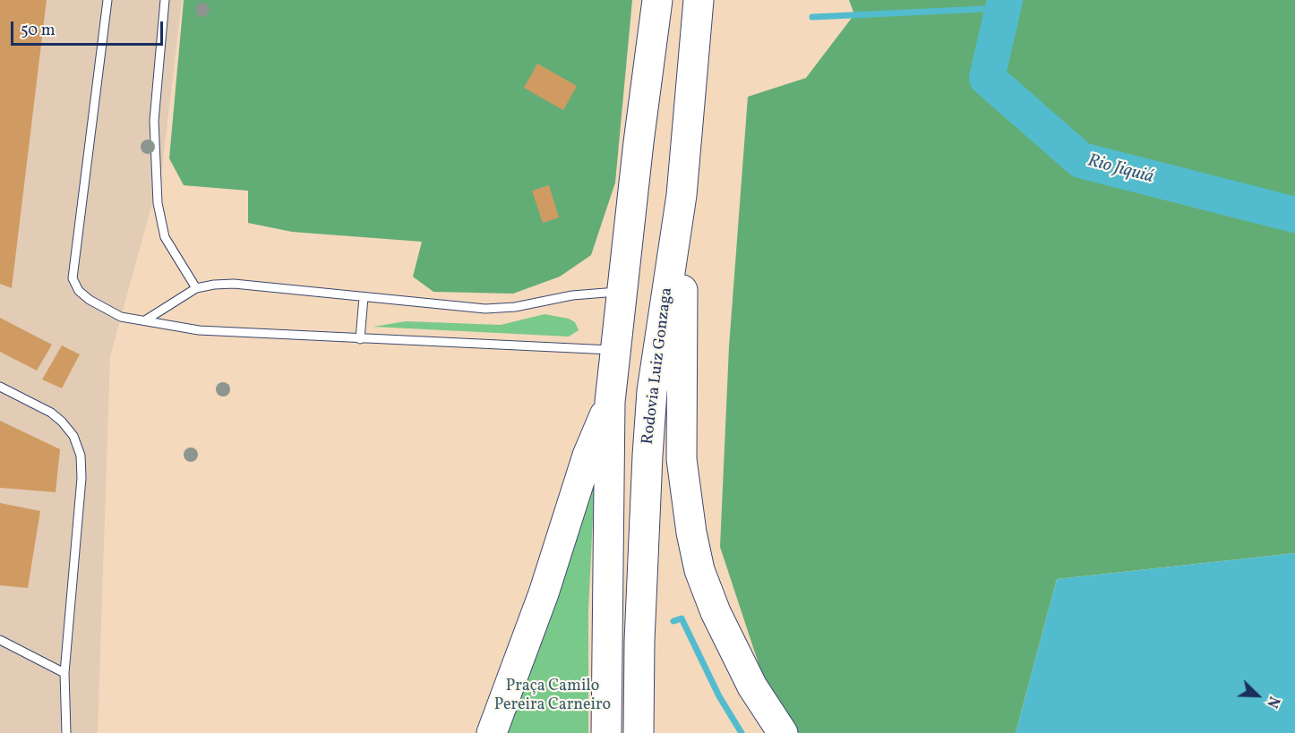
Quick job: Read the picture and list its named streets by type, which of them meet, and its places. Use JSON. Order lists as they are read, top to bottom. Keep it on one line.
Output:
{"streets":{"highway":["Rodovia Luiz Gonzaga"]},"water":["Rio Jiquiá"],"parks":["Praça Camilo Pereira Carneiro"],"scale_bar":"50 m","north":"bottom right"}
